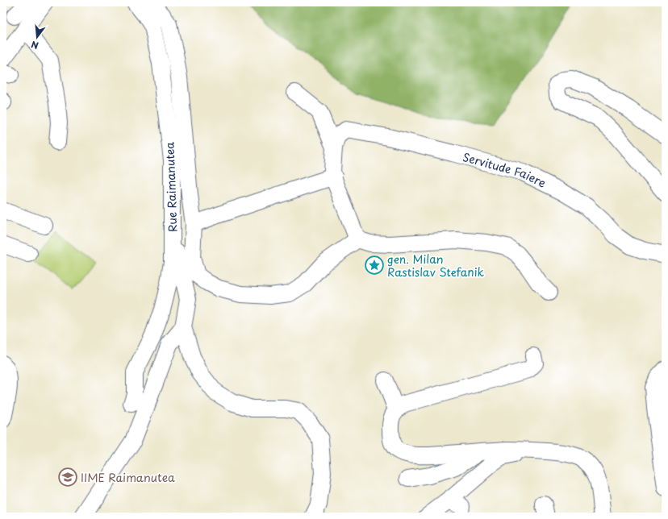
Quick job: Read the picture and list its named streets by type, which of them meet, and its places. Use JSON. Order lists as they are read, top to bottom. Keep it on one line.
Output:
{"streets":{"street":["Servitude Faiere","Rue Raimanutea"]},"places":{"place":["gen. Milan Rastislav Stefanik"],"school or university":["IIME Raimanutea"]},"north":"bottom"}
